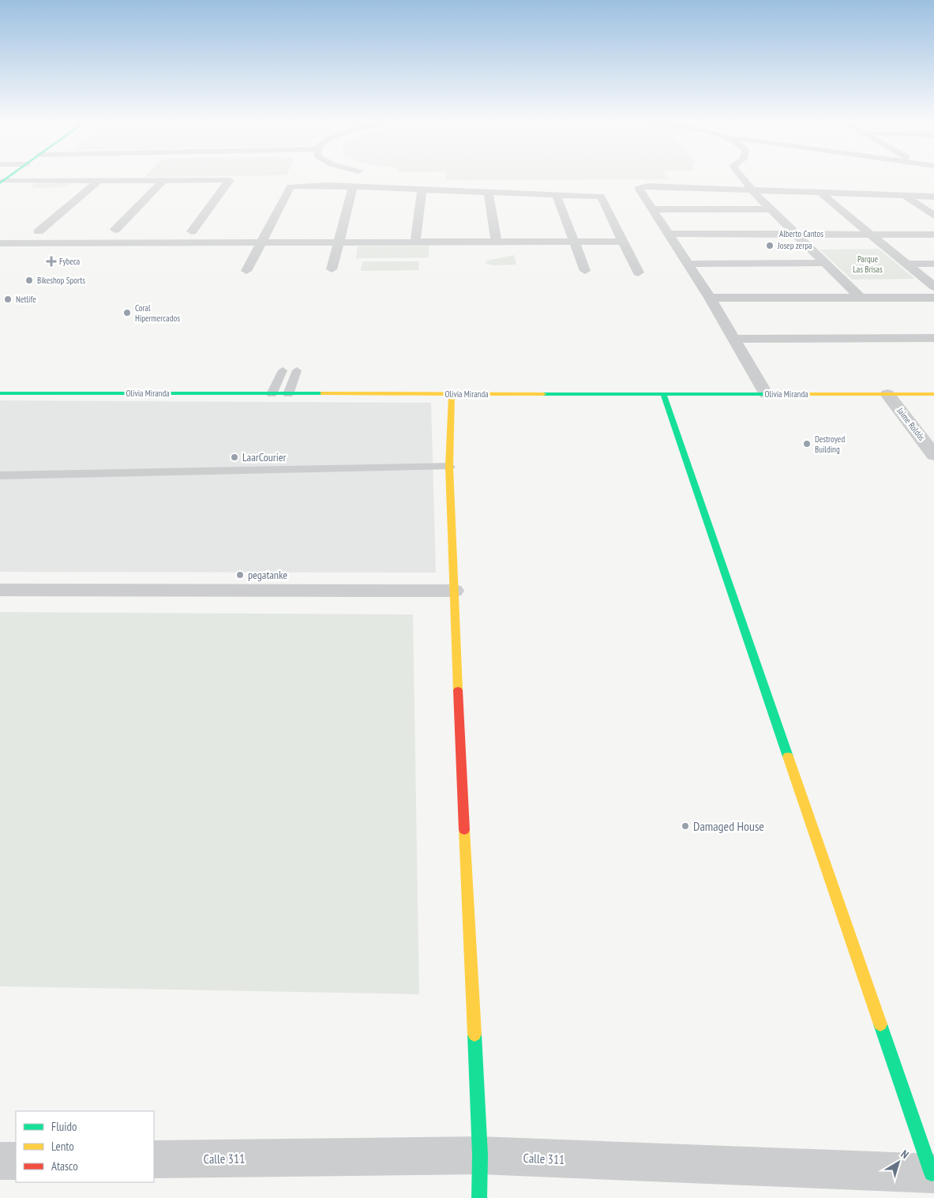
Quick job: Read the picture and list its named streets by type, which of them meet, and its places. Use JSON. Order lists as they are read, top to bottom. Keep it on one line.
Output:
{"streets":{"street":["Alberto Cantos","Olivia Miranda","Jaime Roldós","Calle 311"]},"crossings":[["Olivia Miranda","Jaime Roldós"]],"parks":["Parque Las Brisas"],"places":{"other":["Josep zerpa","Bikeshop Sports","Netlife","Coral Hipermercados","Destroyed Building","LaarCourier","pegatanke","Damaged House"],"health":["Fybeca"]},"legend":["Fluido","Lento","Atasco"],"north":"top right"}
